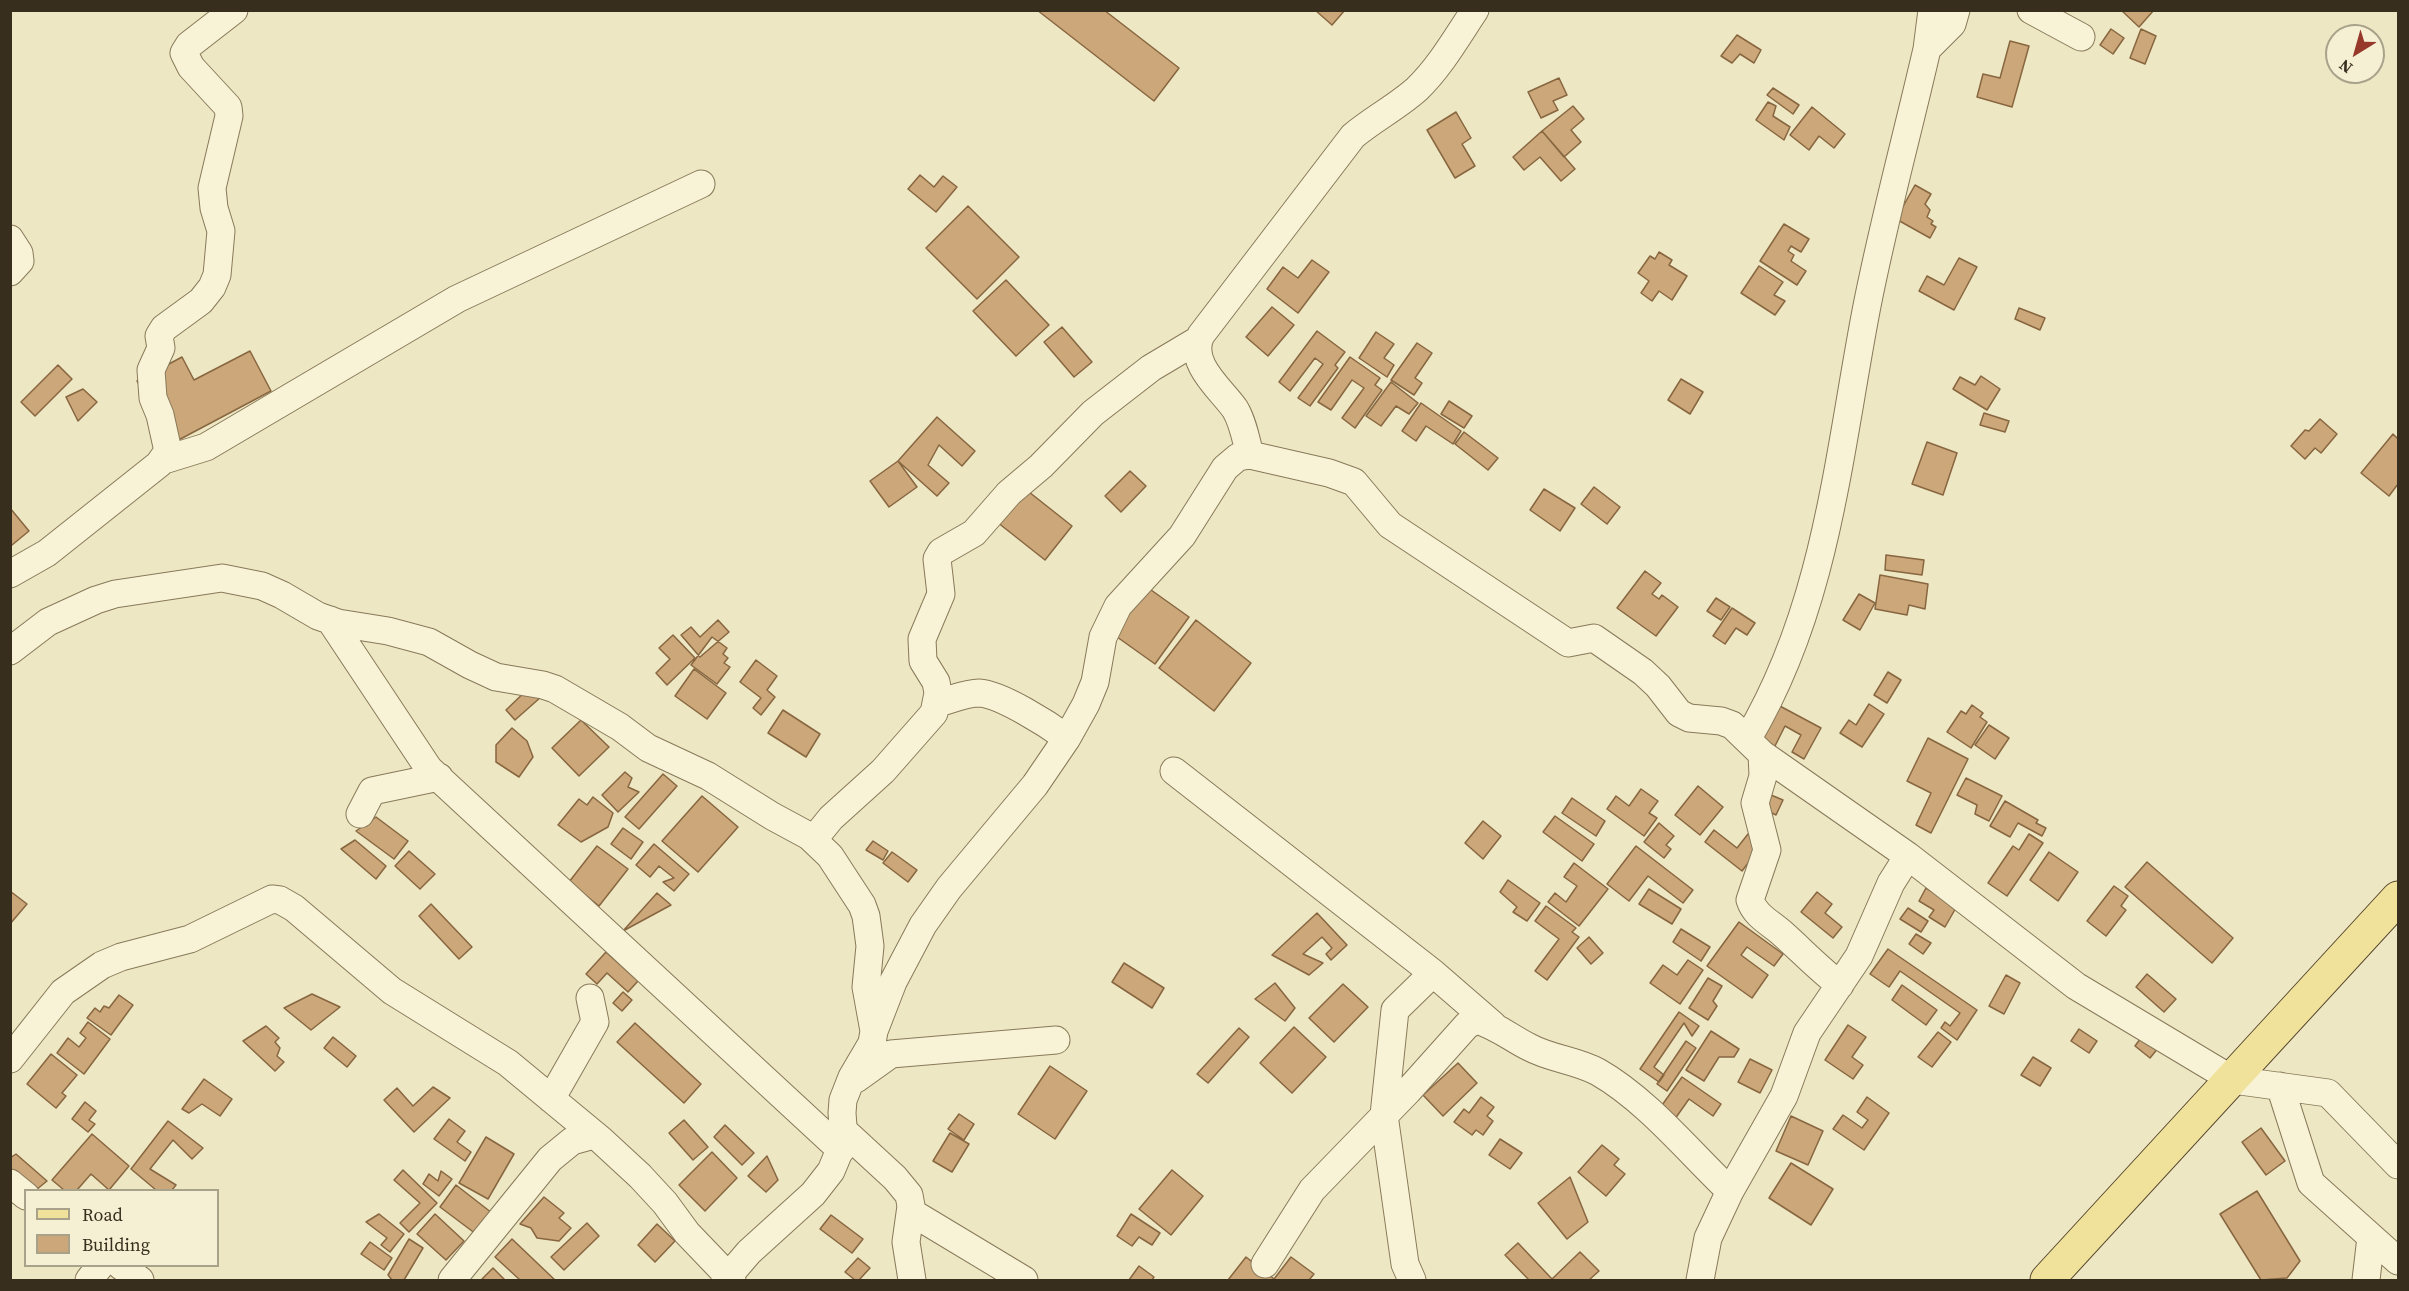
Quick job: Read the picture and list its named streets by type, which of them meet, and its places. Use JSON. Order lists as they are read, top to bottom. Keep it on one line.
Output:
{"legend":["Road","Building"],"north":"bottom left"}
